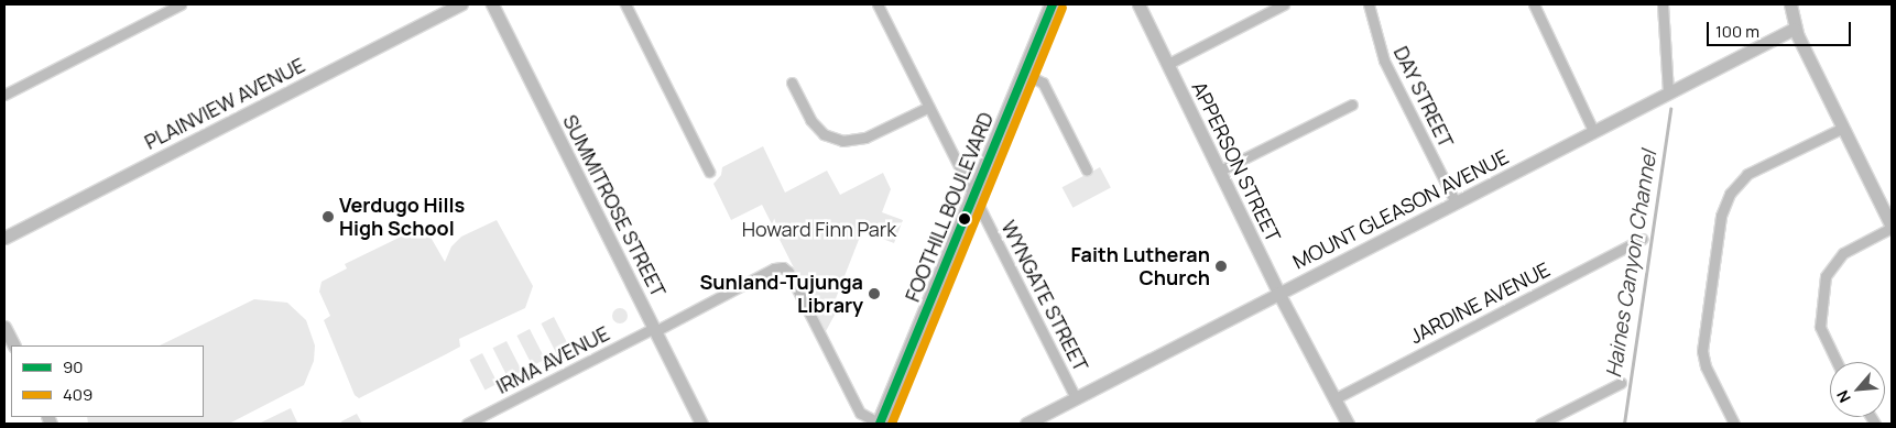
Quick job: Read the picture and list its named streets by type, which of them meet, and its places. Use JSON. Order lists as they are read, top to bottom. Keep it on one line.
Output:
{"streets":{"main road":["FOOTHILL BOULEVARD"],"street":["DAY STREET","PLAINVIEW AVENUE","APPERSON STREET","SUMMITROSE STREET","MOUNT GLEASON AVENUE","WYNGATE STREET","JARDINE AVENUE","IRMA AVENUE"]},"crossings":[["DAY STREET","MOUNT GLEASON AVENUE"],["APPERSON STREET","MOUNT GLEASON AVENUE"],["APPERSON STREET","JARDINE AVENUE"],["SUMMITROSE STREET","IRMA AVENUE"],["FOOTHILL BOULEVARD","WYNGATE STREET"],["FOOTHILL BOULEVARD","IRMA AVENUE"],["MOUNT GLEASON AVENUE","WYNGATE STREET"]],"water":["Haines Canyon Channel"],"parks":["Howard Finn Park"],"places":["Verdugo Hills High School","Faith Lutheran Church","Sunland-Tujunga Library"],"lines":["transit line 90","transit line 409"],"legend":["90","409"],"scale_bar":"100 m","north":"bottom left"}
